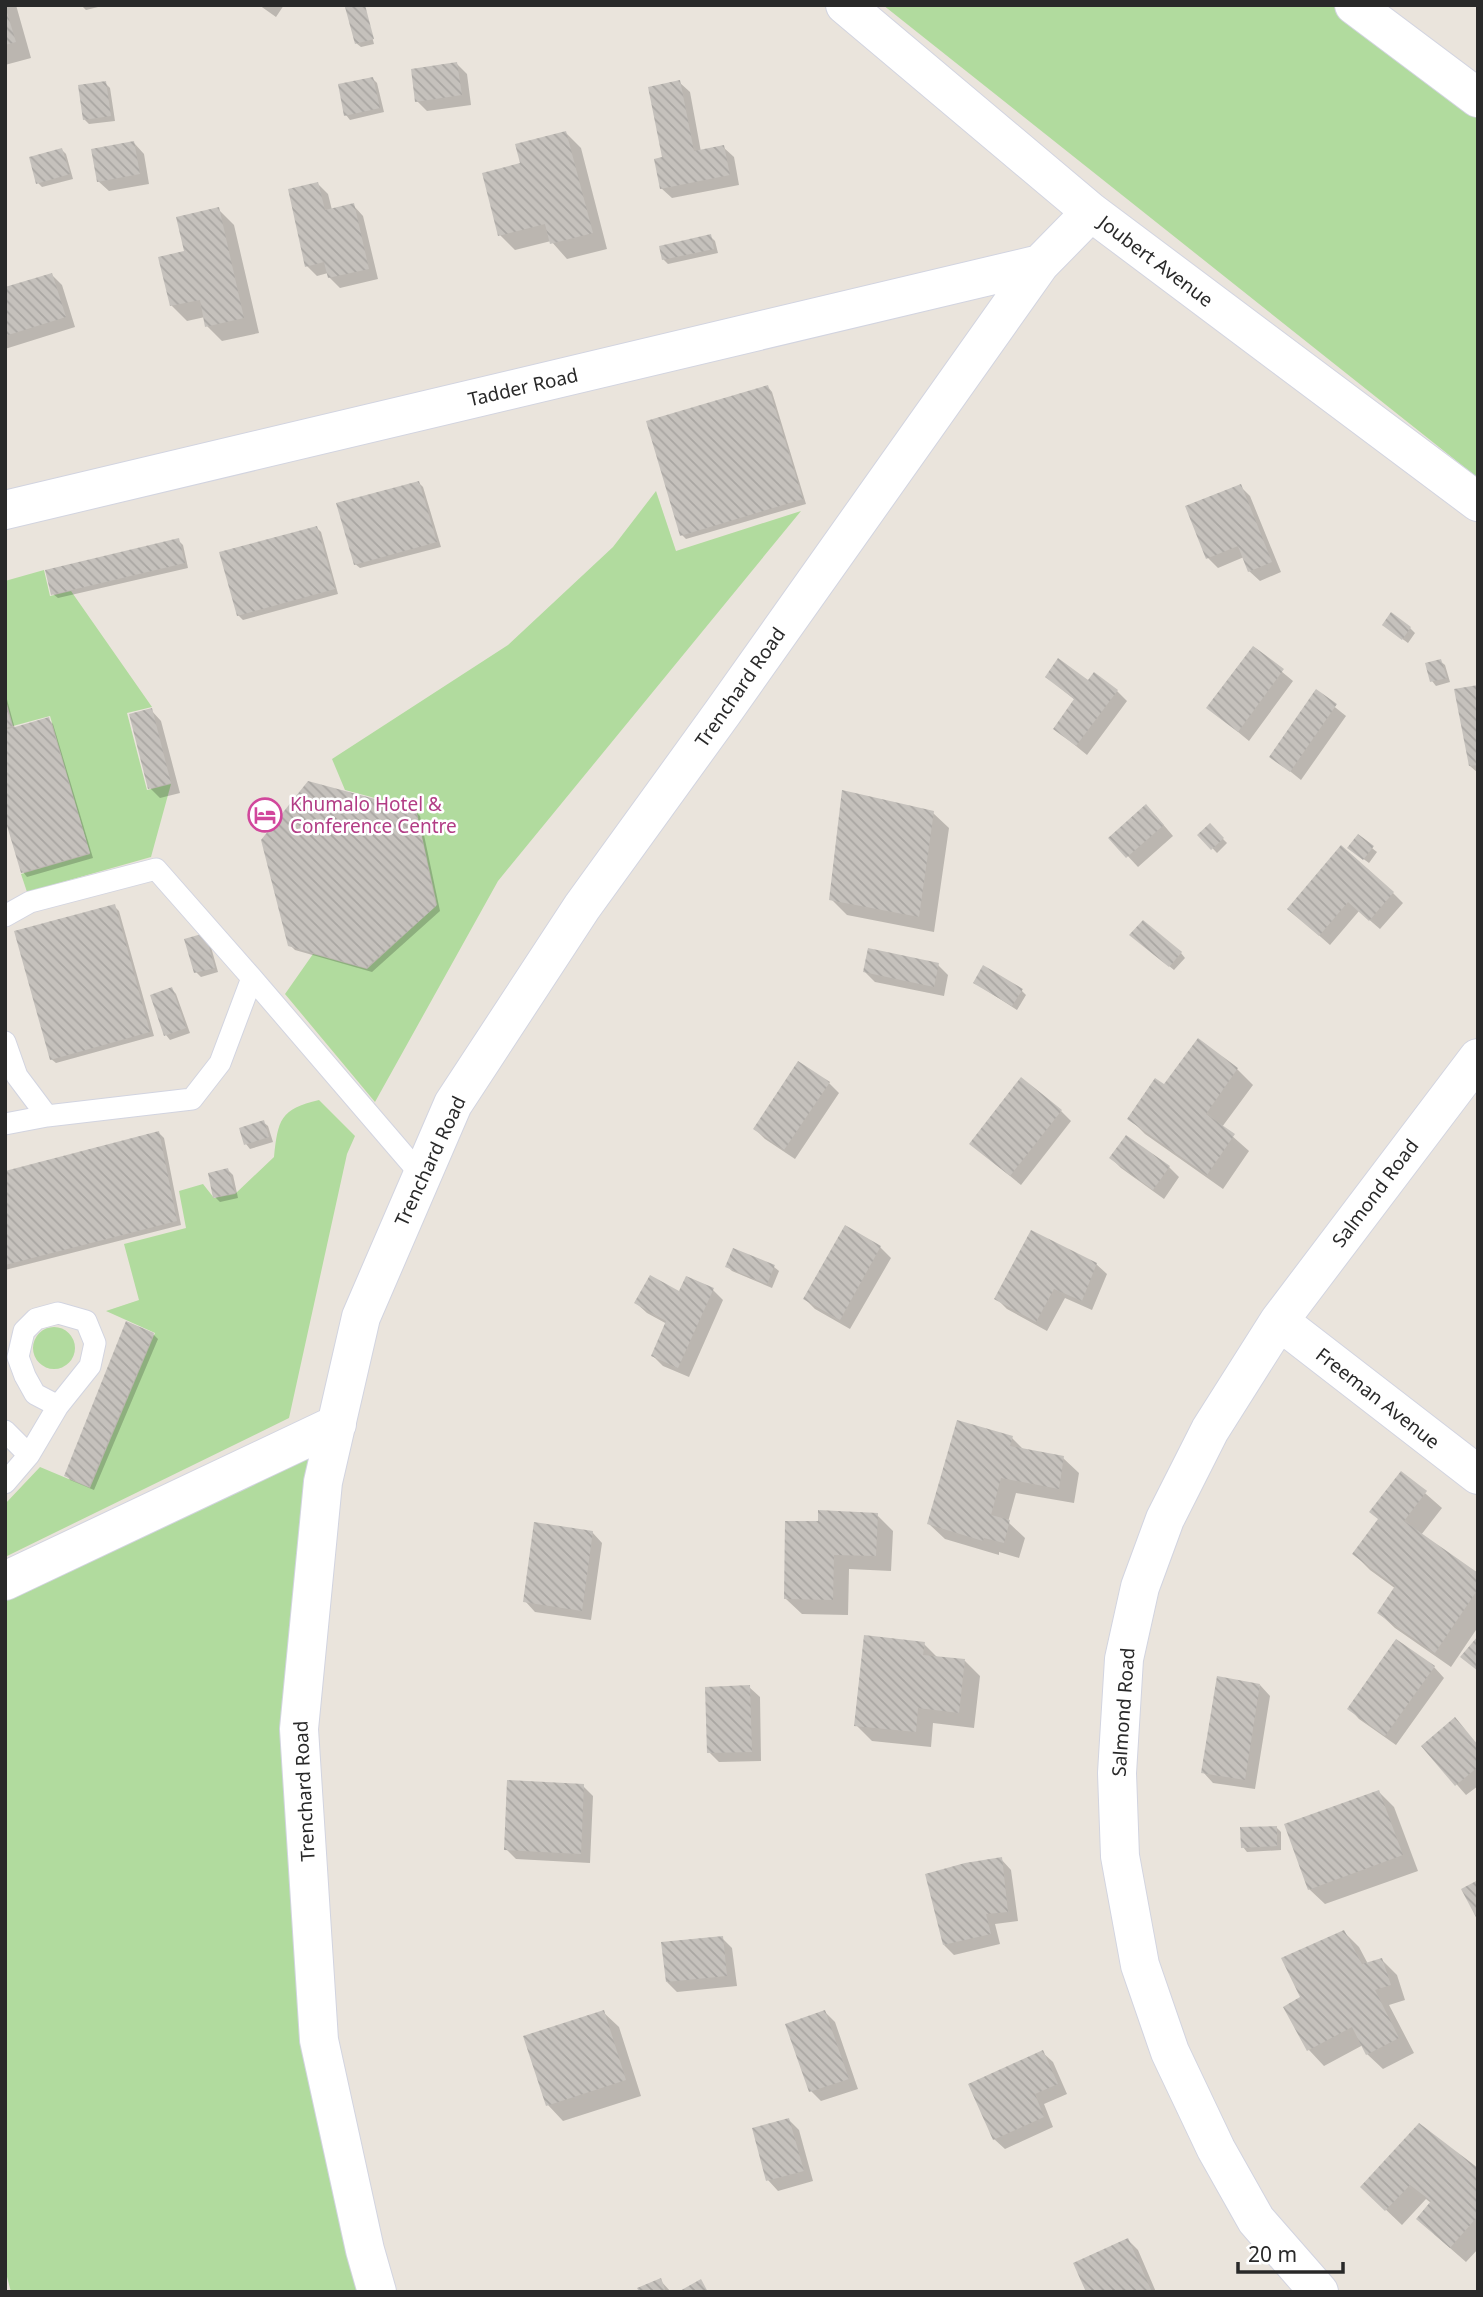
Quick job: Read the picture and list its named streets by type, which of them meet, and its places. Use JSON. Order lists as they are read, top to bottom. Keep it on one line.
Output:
{"streets":{"street":["Joubert Avenue","Tadder Road","Trenchard Road","Salmond Road","Freeman Avenue"]},"crossings":[["Joubert Avenue","Trenchard Road"],["Tadder Road","Trenchard Road"],["Salmond Road","Freeman Avenue"]],"places":{"hotel":["Khumalo Hotel & Conference Centre"]},"scale_bar":"20 m"}
